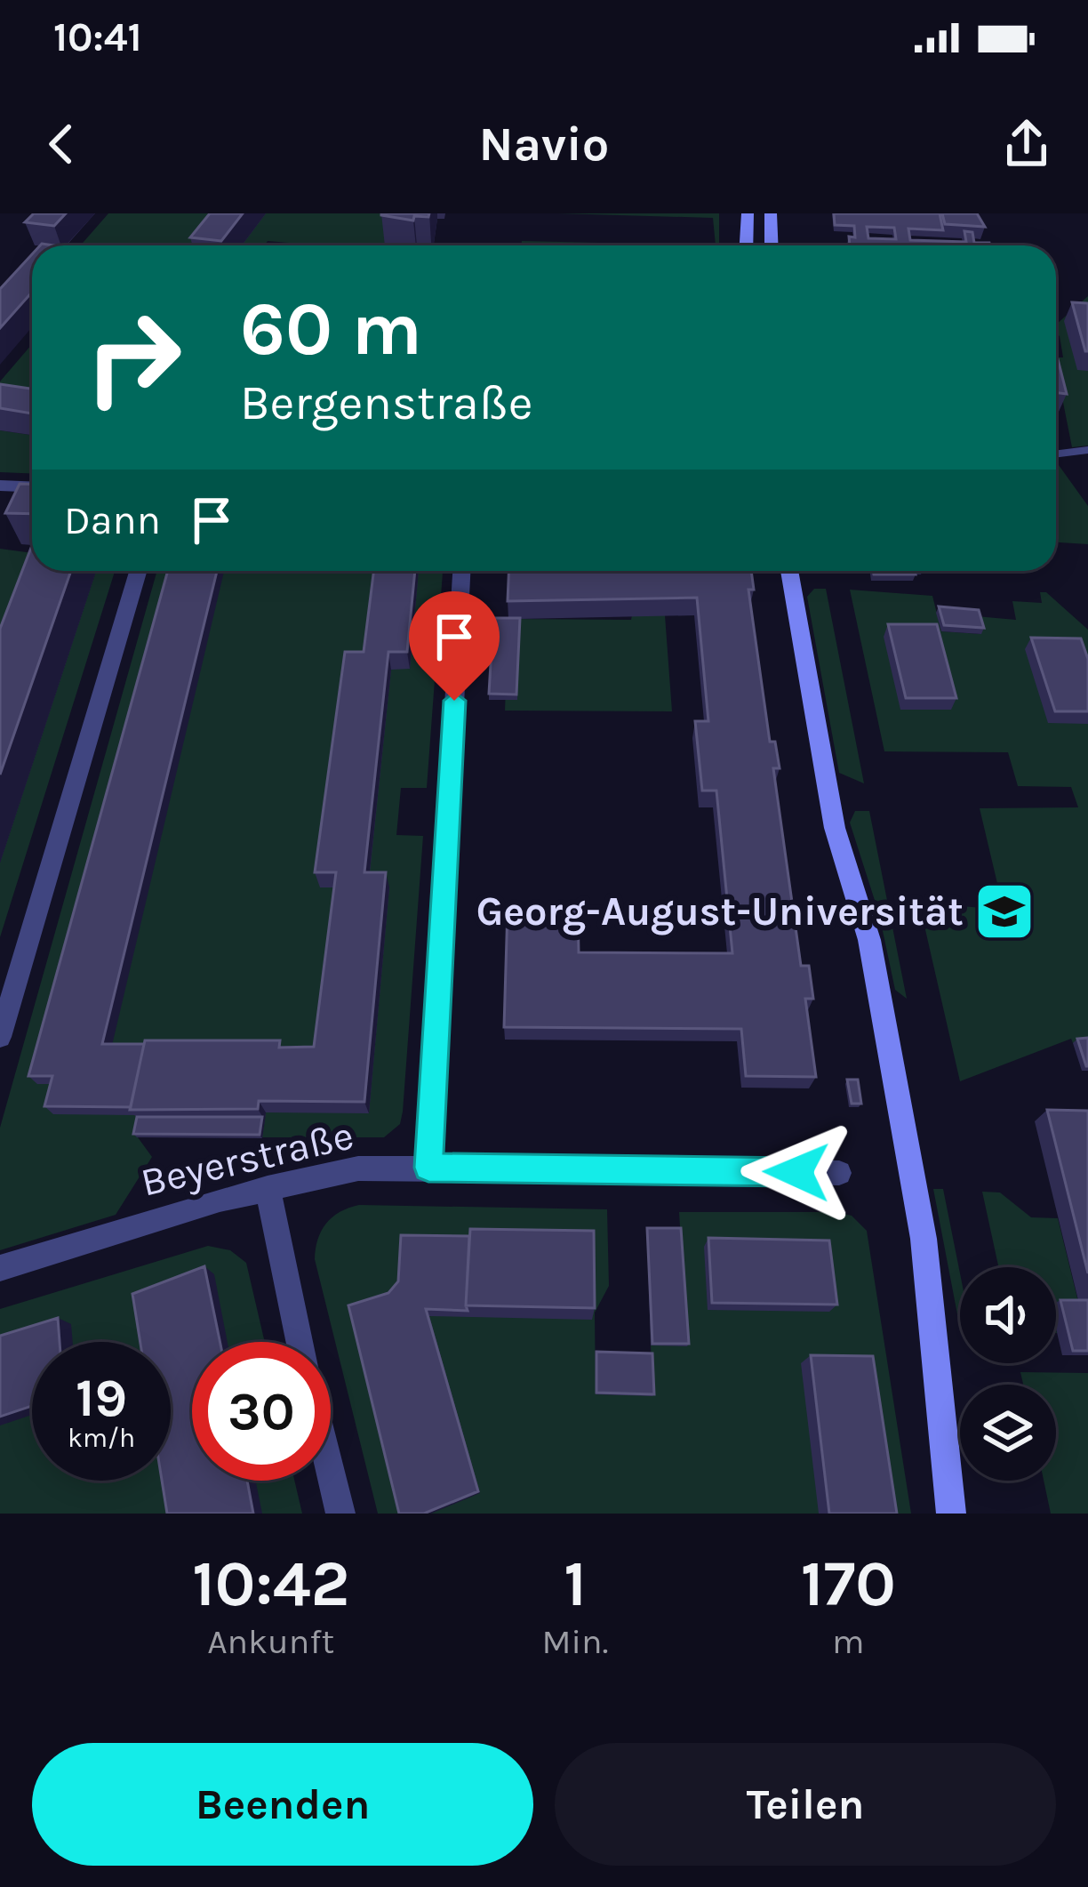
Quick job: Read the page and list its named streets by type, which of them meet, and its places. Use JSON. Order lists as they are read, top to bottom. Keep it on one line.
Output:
{"streets":{"street":["Beyerstraße"]},"places":{"school or university":["Georg-August-Universität"]},"page":{"status":"10:41","header":"Navio","turn":["60 m","Bergenstraße"],"then":"Dann","speed":"19 km/h","limit":"30","eta":["10:42","Ankunft","1","Min.","170","m"],"buttons":["Beenden","Teilen"]}}
